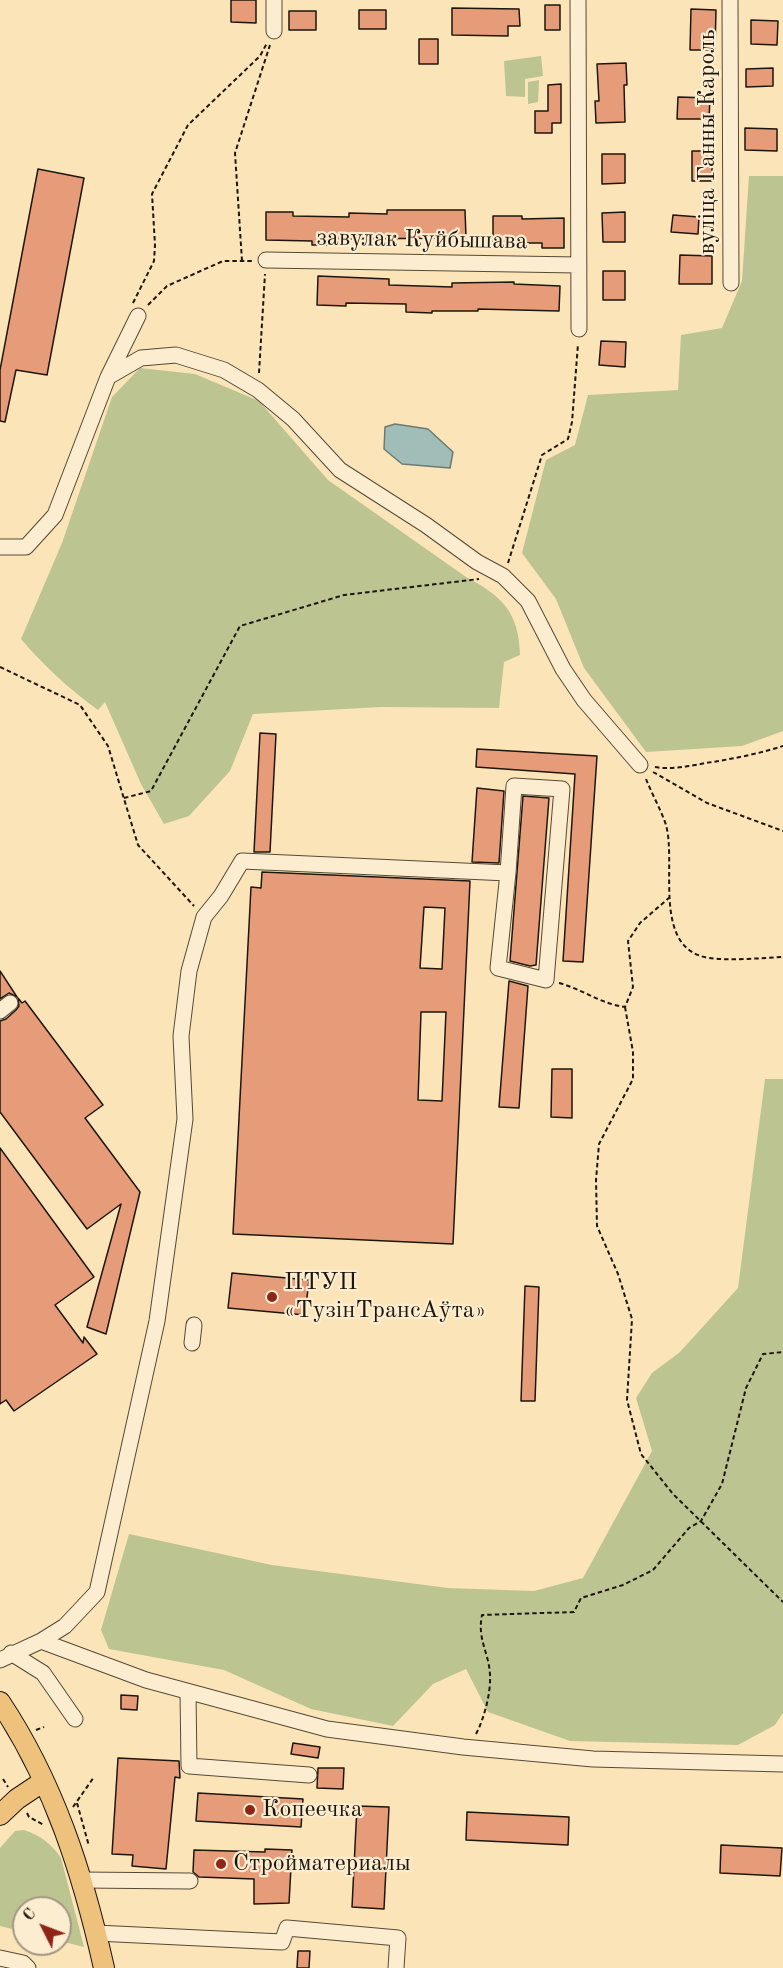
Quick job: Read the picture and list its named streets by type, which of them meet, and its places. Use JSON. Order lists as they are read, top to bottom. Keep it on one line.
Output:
{"streets":{"street":["вуліца Ганны Кароль","завулак Куйбышава"]},"places":["ПТУП «ТузінТрансАўта»","Копеечка","Стройматериалы"],"north":"top left"}
